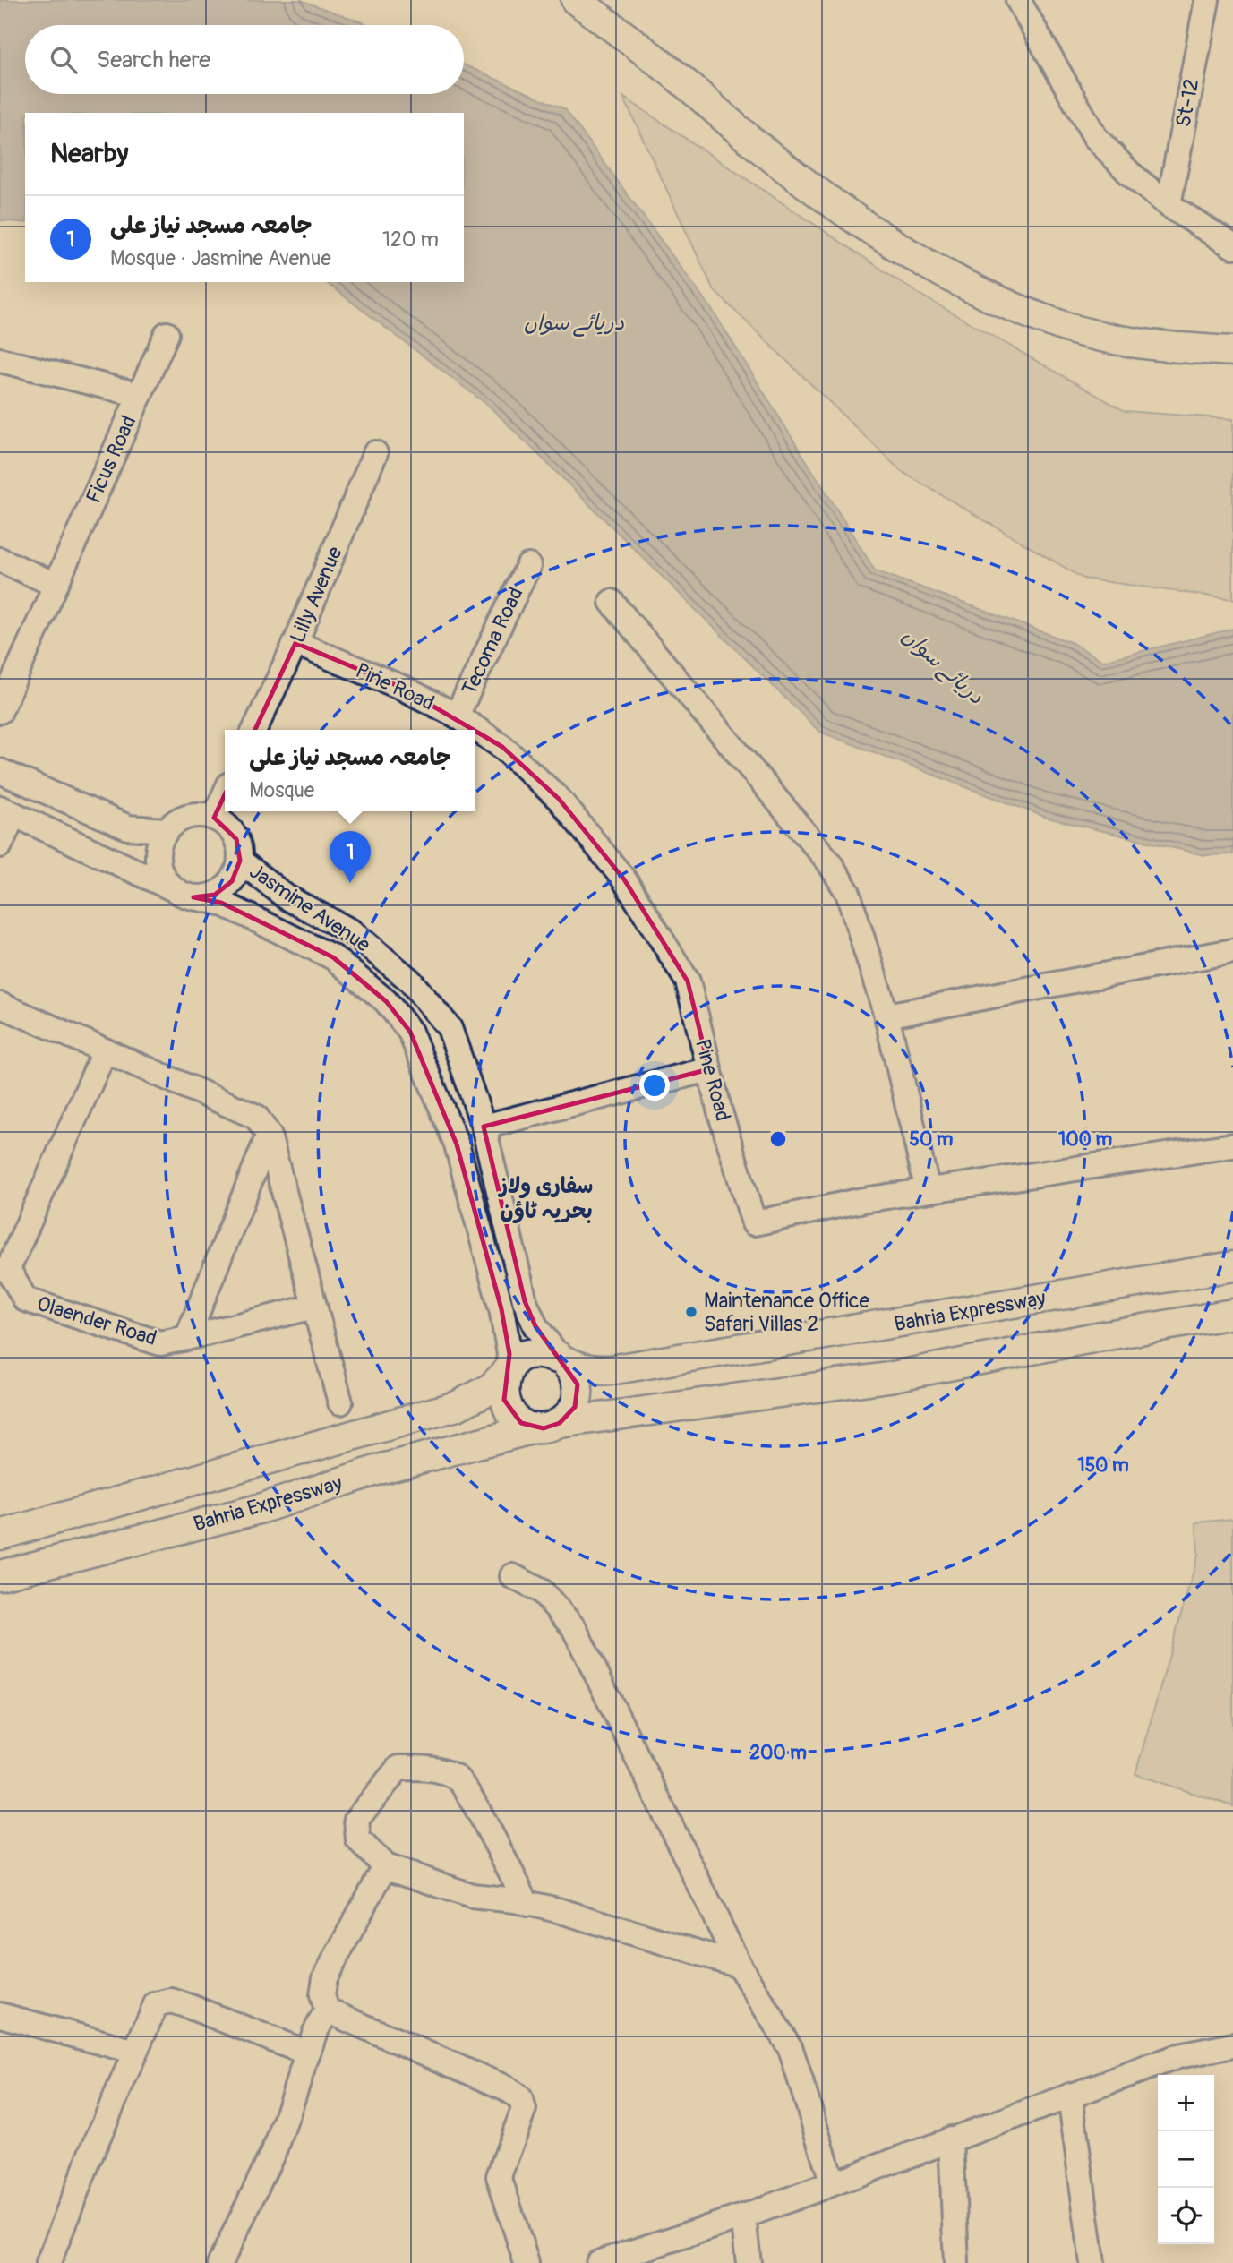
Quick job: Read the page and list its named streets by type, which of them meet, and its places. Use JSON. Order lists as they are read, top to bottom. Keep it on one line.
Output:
{"streets":{"main road":["Bahria Expressway"],"street":["St-12","Ficus Road","Lilly Avenue","Tecoma Road","Pine Road","Jasmine Avenue","Olaender Road"]},"crossings":[["Lilly Avenue","Pine Road"],["Tecoma Road","Pine Road"],["Jasmine Avenue","Bahria Expressway"]],"districts":["سفاری ولاز بحریہ ٹاؤن"],"water":["دریائے سواں"],"places":["Maintenance Office Safari Villas 2"],"page":{"search":"Search here","heading":"Nearby","list":[{"mark":"1","name":"جامعہ مسجد نیاز علی","note":"Mosque · Jasmine Avenue","value":"120 m"}],"popup":["جامعہ مسجد نیاز علی","Mosque"],"pins":"1","map_buttons":["+","−"]},"rings":["50 m","100 m","150 m","200 m"]}
